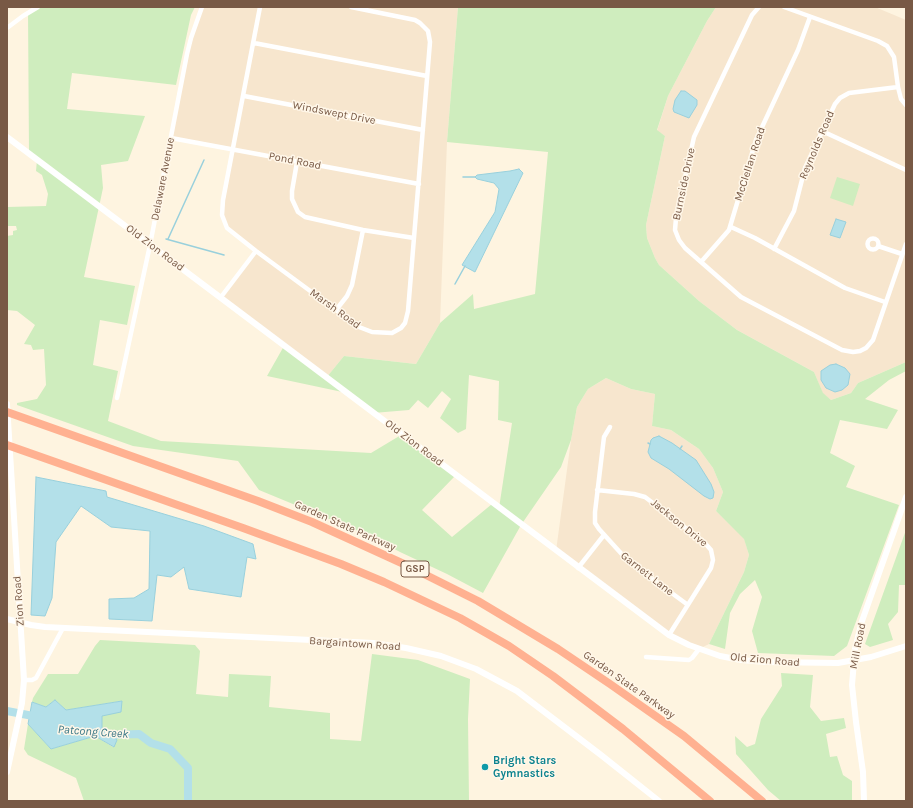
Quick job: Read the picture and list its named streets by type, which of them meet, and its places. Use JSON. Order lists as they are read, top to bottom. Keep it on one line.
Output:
{"streets":{"highway":["Garden State Parkway","GSP"],"street":["Windswept Drive","Reynolds Road","Pond Road","McClellan Road","Delaware Avenue","Burnside Drive","Old Zion Road","Marsh Road","Jackson Drive","Garnett Lane","Zion Road","Bargaintown Road","Mill Road"]},"crossings":[["Windswept Drive","Marsh Road"],["Pond Road","Delaware Avenue"],["Pond Road","Marsh Road"],["McClellan Road","Burnside Drive"],["Delaware Avenue","Old Zion Road"],["Old Zion Road","Jackson Drive"],["Old Zion Road","Mill Road"],["Jackson Drive","Garnett Lane"],["Zion Road","Bargaintown Road"]],"water":["Patcong Creek"],"places":["Bright Stars Gymnastics"]}
